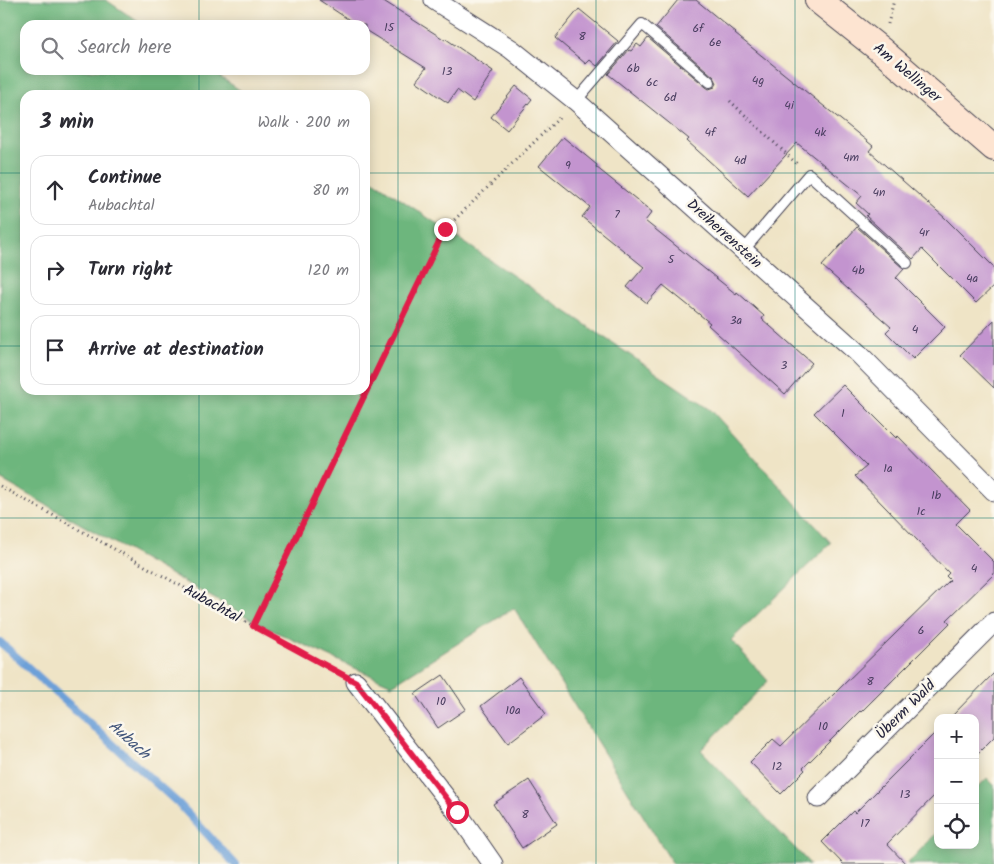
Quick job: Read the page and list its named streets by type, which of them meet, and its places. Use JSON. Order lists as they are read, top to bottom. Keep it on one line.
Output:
{"streets":{"main road":["Am Wellinger"],"street":["Dreiherrenstein","Überm Wald"],"path":["Aubachtal"]},"water":["Aubach"],"house_numbers":["15","6f","8","6e","6b","13","4g","6c","6d","4i","4f","4k","4m","4d","9","4n","7","4r","5","4b","4a","3a","4","3","1","1a","1b","1c","4","6","8","10","10a","10","12","13","8","17"],"page":{"search":"Search here","heading":["3 min","Walk · 200 m"],"list":[["Continue","Aubachtal","80 m"],["Turn right","120 m"],"Arrive at destination"],"map_buttons":["+","−"]}}
